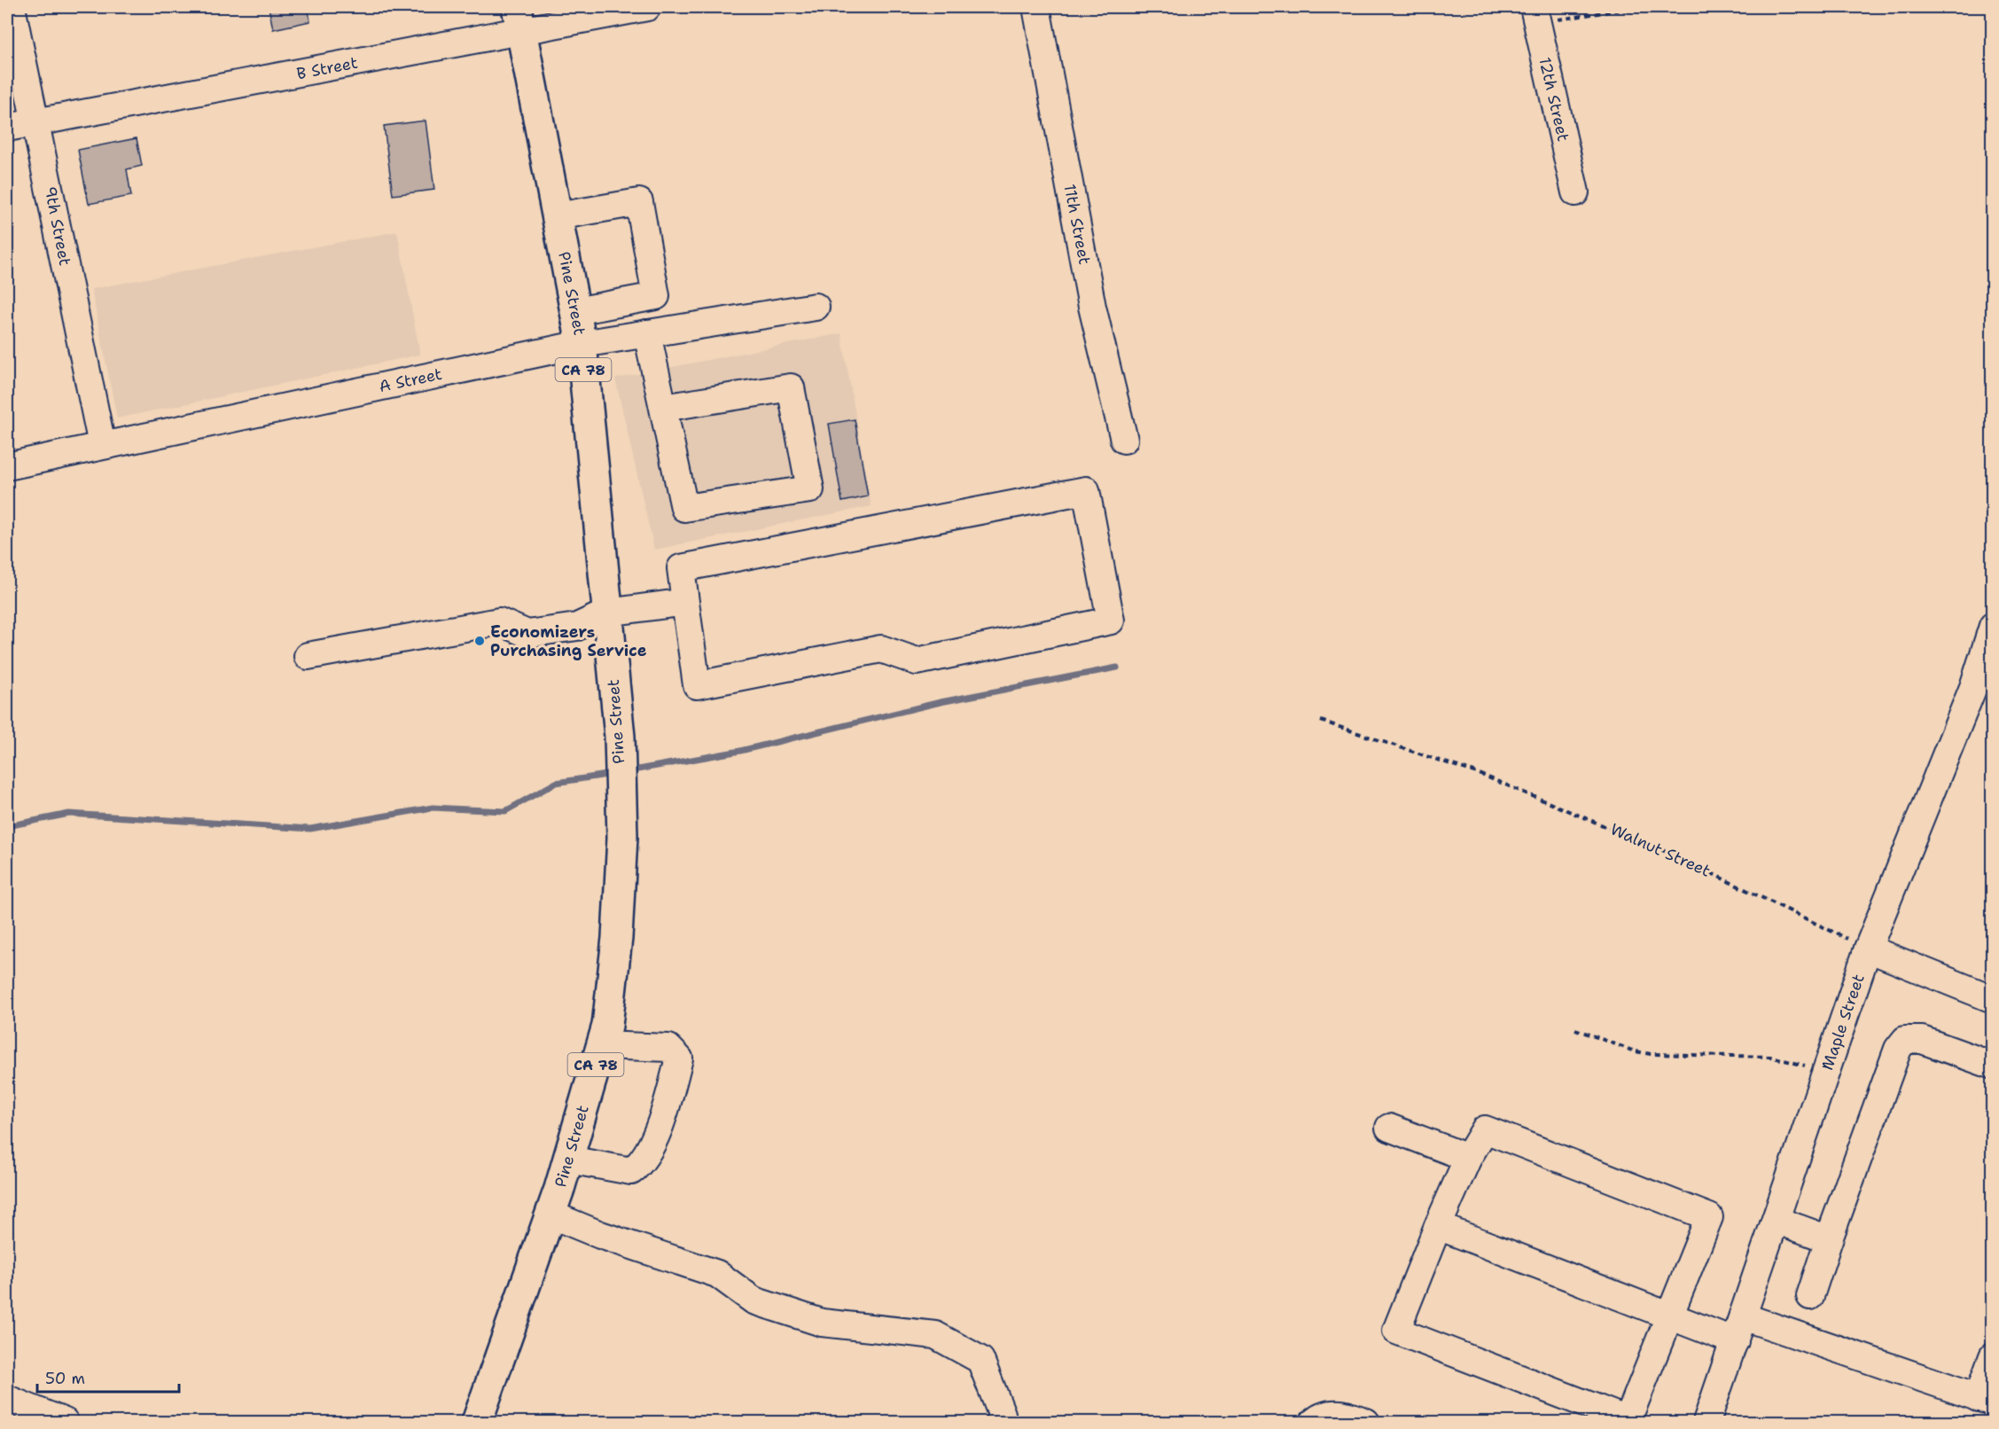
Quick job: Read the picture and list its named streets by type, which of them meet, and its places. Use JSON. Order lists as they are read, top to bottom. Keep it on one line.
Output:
{"streets":{"main road":["Pine Street","CA 78"],"street":["B Street","12th Street","11th Street","9th Street","A Street","Maple Street"],"path":["Walnut Street"]},"crossings":[["B Street","9th Street"],["B Street","Pine Street"],["9th Street","A Street"],["Pine Street","A Street"],["Walnut Street","Maple Street"]],"places":["Economizers Purchasing Service"],"scale_bar":"50 m"}
